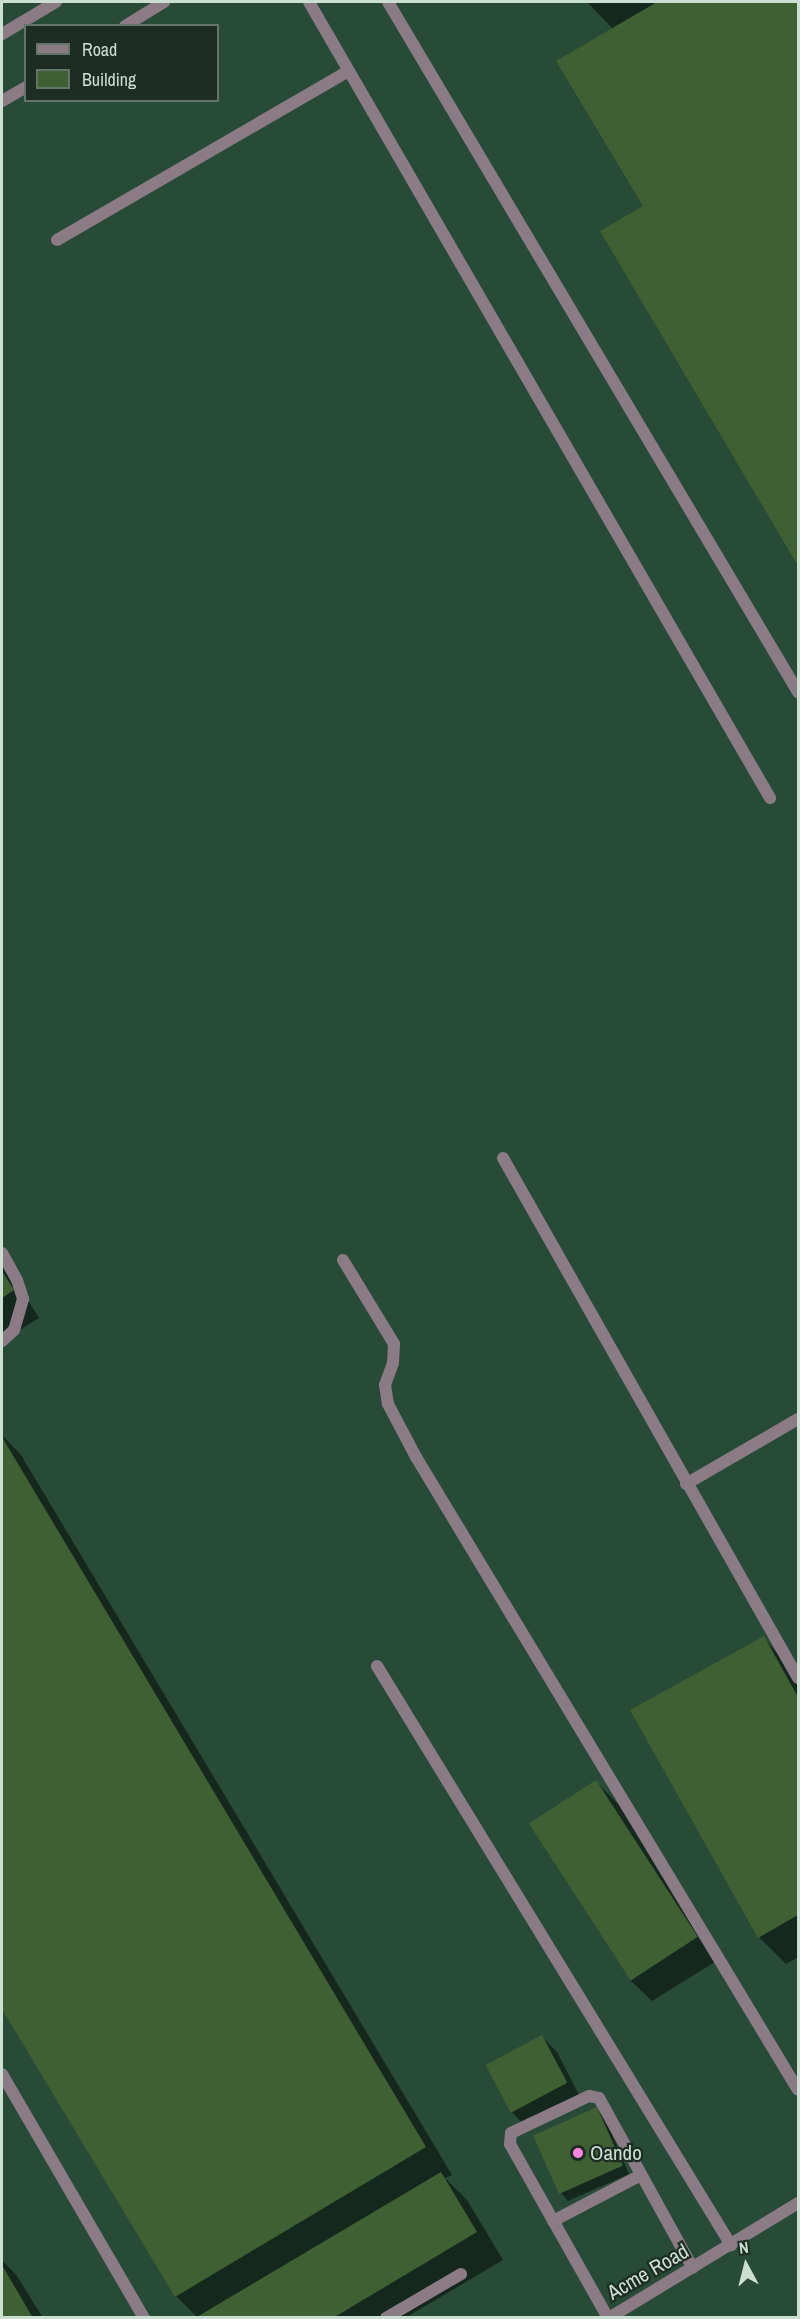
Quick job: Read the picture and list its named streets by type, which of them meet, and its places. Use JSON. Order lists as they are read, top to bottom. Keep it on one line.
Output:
{"streets":{"street":["Acme Road"]},"places":["Oando"],"legend":["Road","Building"],"north":"top"}
